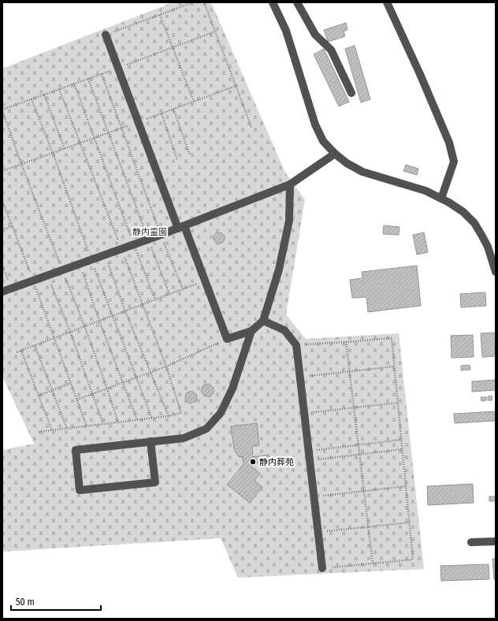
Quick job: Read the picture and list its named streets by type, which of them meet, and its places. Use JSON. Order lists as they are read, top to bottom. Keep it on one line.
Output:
{"parks":["静内霊園"],"places":["静内葬苑"],"scale_bar":"50 m"}
